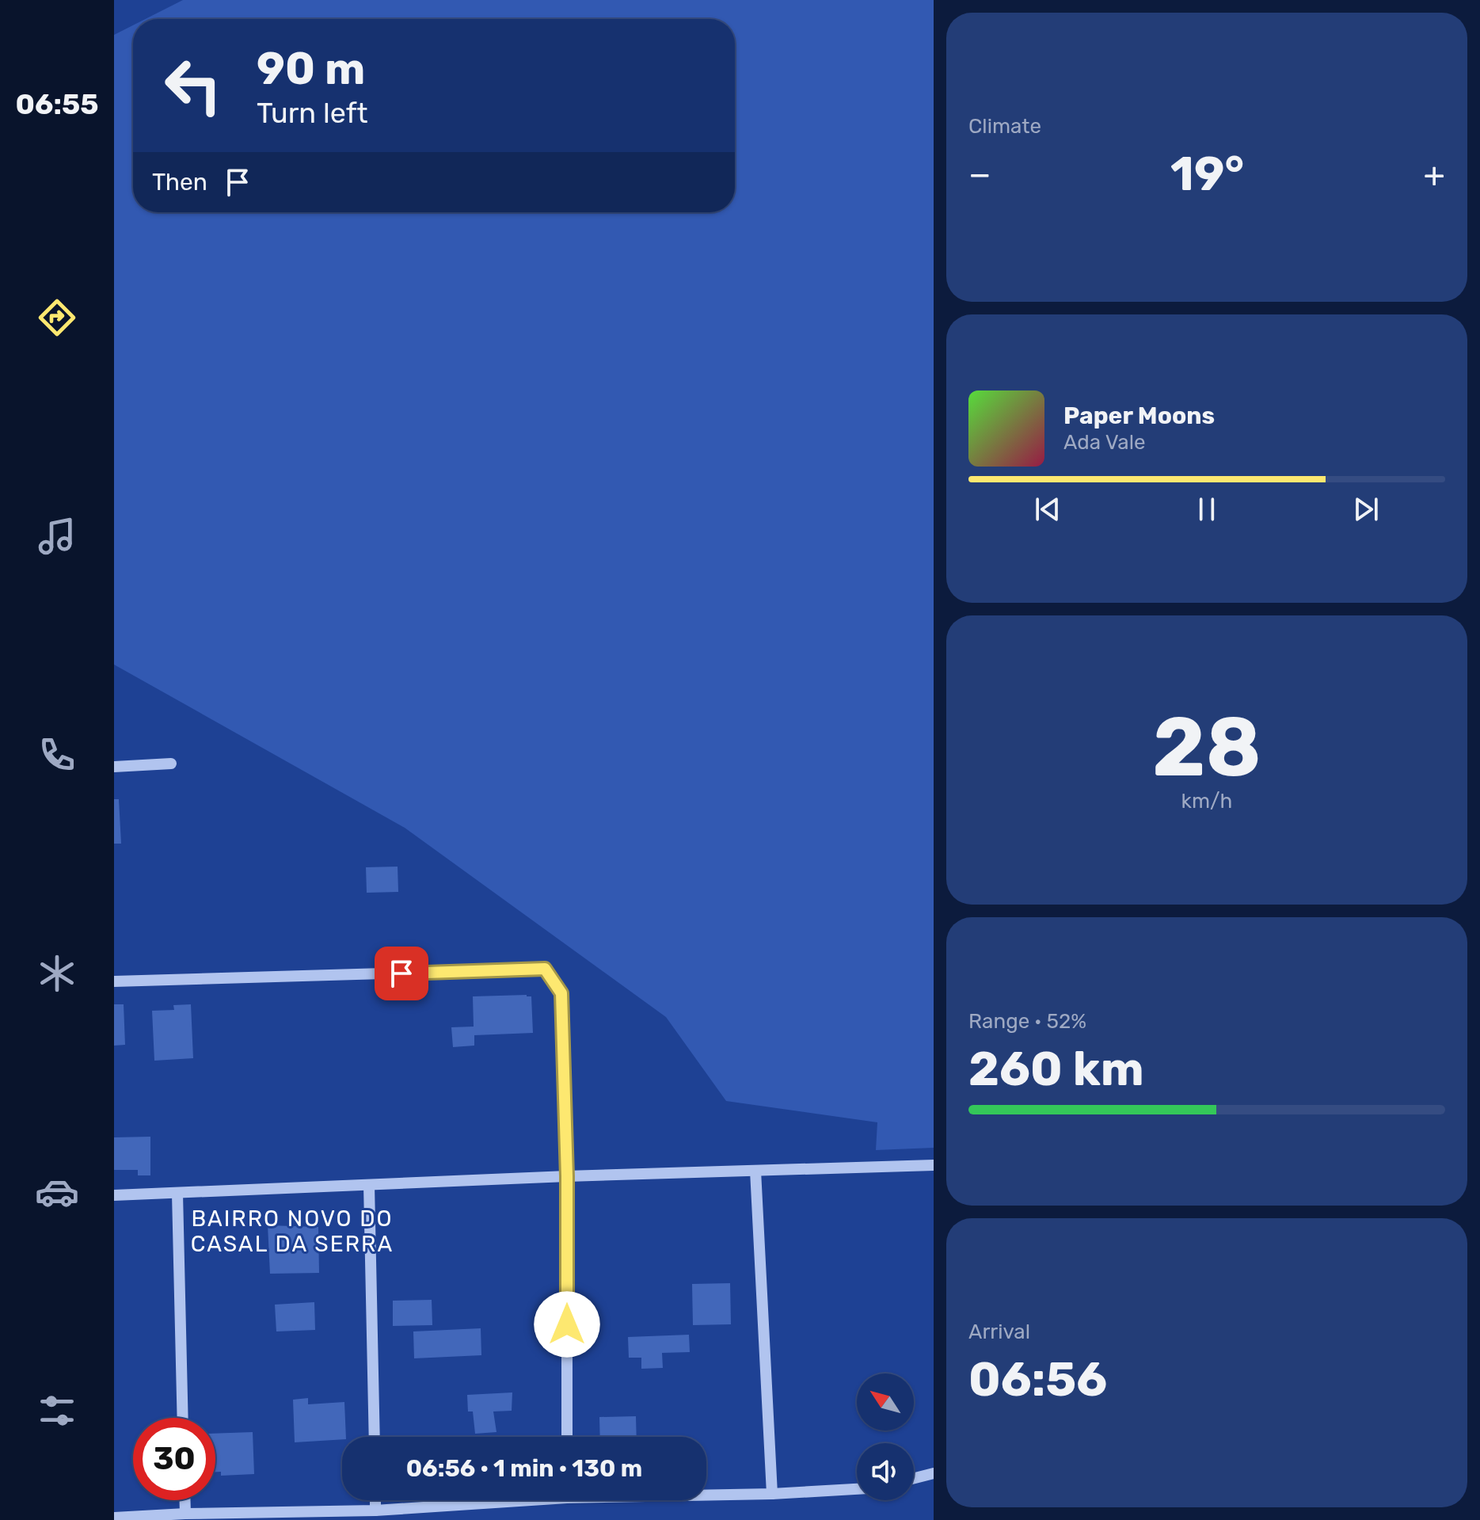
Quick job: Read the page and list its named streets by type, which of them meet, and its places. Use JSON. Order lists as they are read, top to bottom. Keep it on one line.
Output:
{"districts":["BAIRRO NOVO DO CASAL DA SERRA"],"north":"top left","page":{"tabs":"06:55","tile":["Climate",["28","km/h"],["Range · 52%","260 km"],["Arrival","06:56"]],"turn":["90 m","Turn left"],"heat":["−","19°","+"],"then":"Then","song":["Paper Moons","Ada Vale"],"limit":"30","trip":"06:56 · 1 min · 130 m"}}
